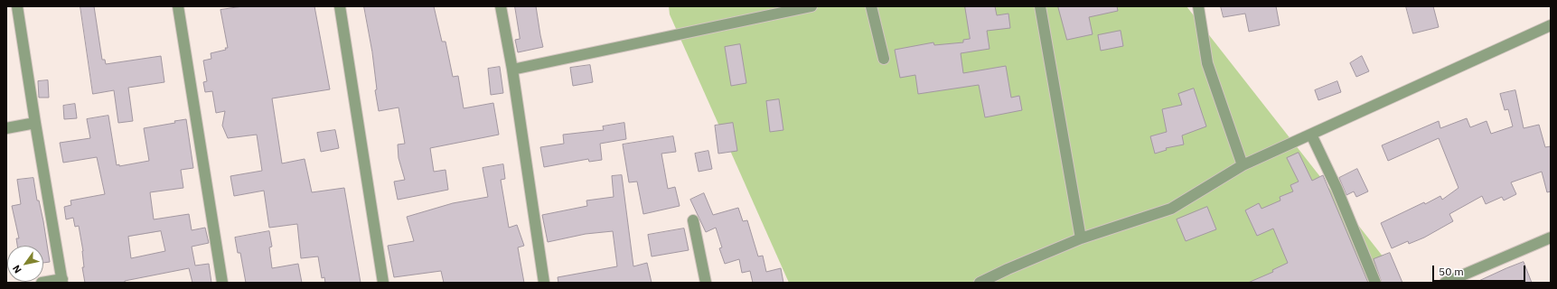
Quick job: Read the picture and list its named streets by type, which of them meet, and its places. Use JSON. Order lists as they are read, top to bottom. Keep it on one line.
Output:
{"scale_bar":"50 m","north":"bottom left"}
